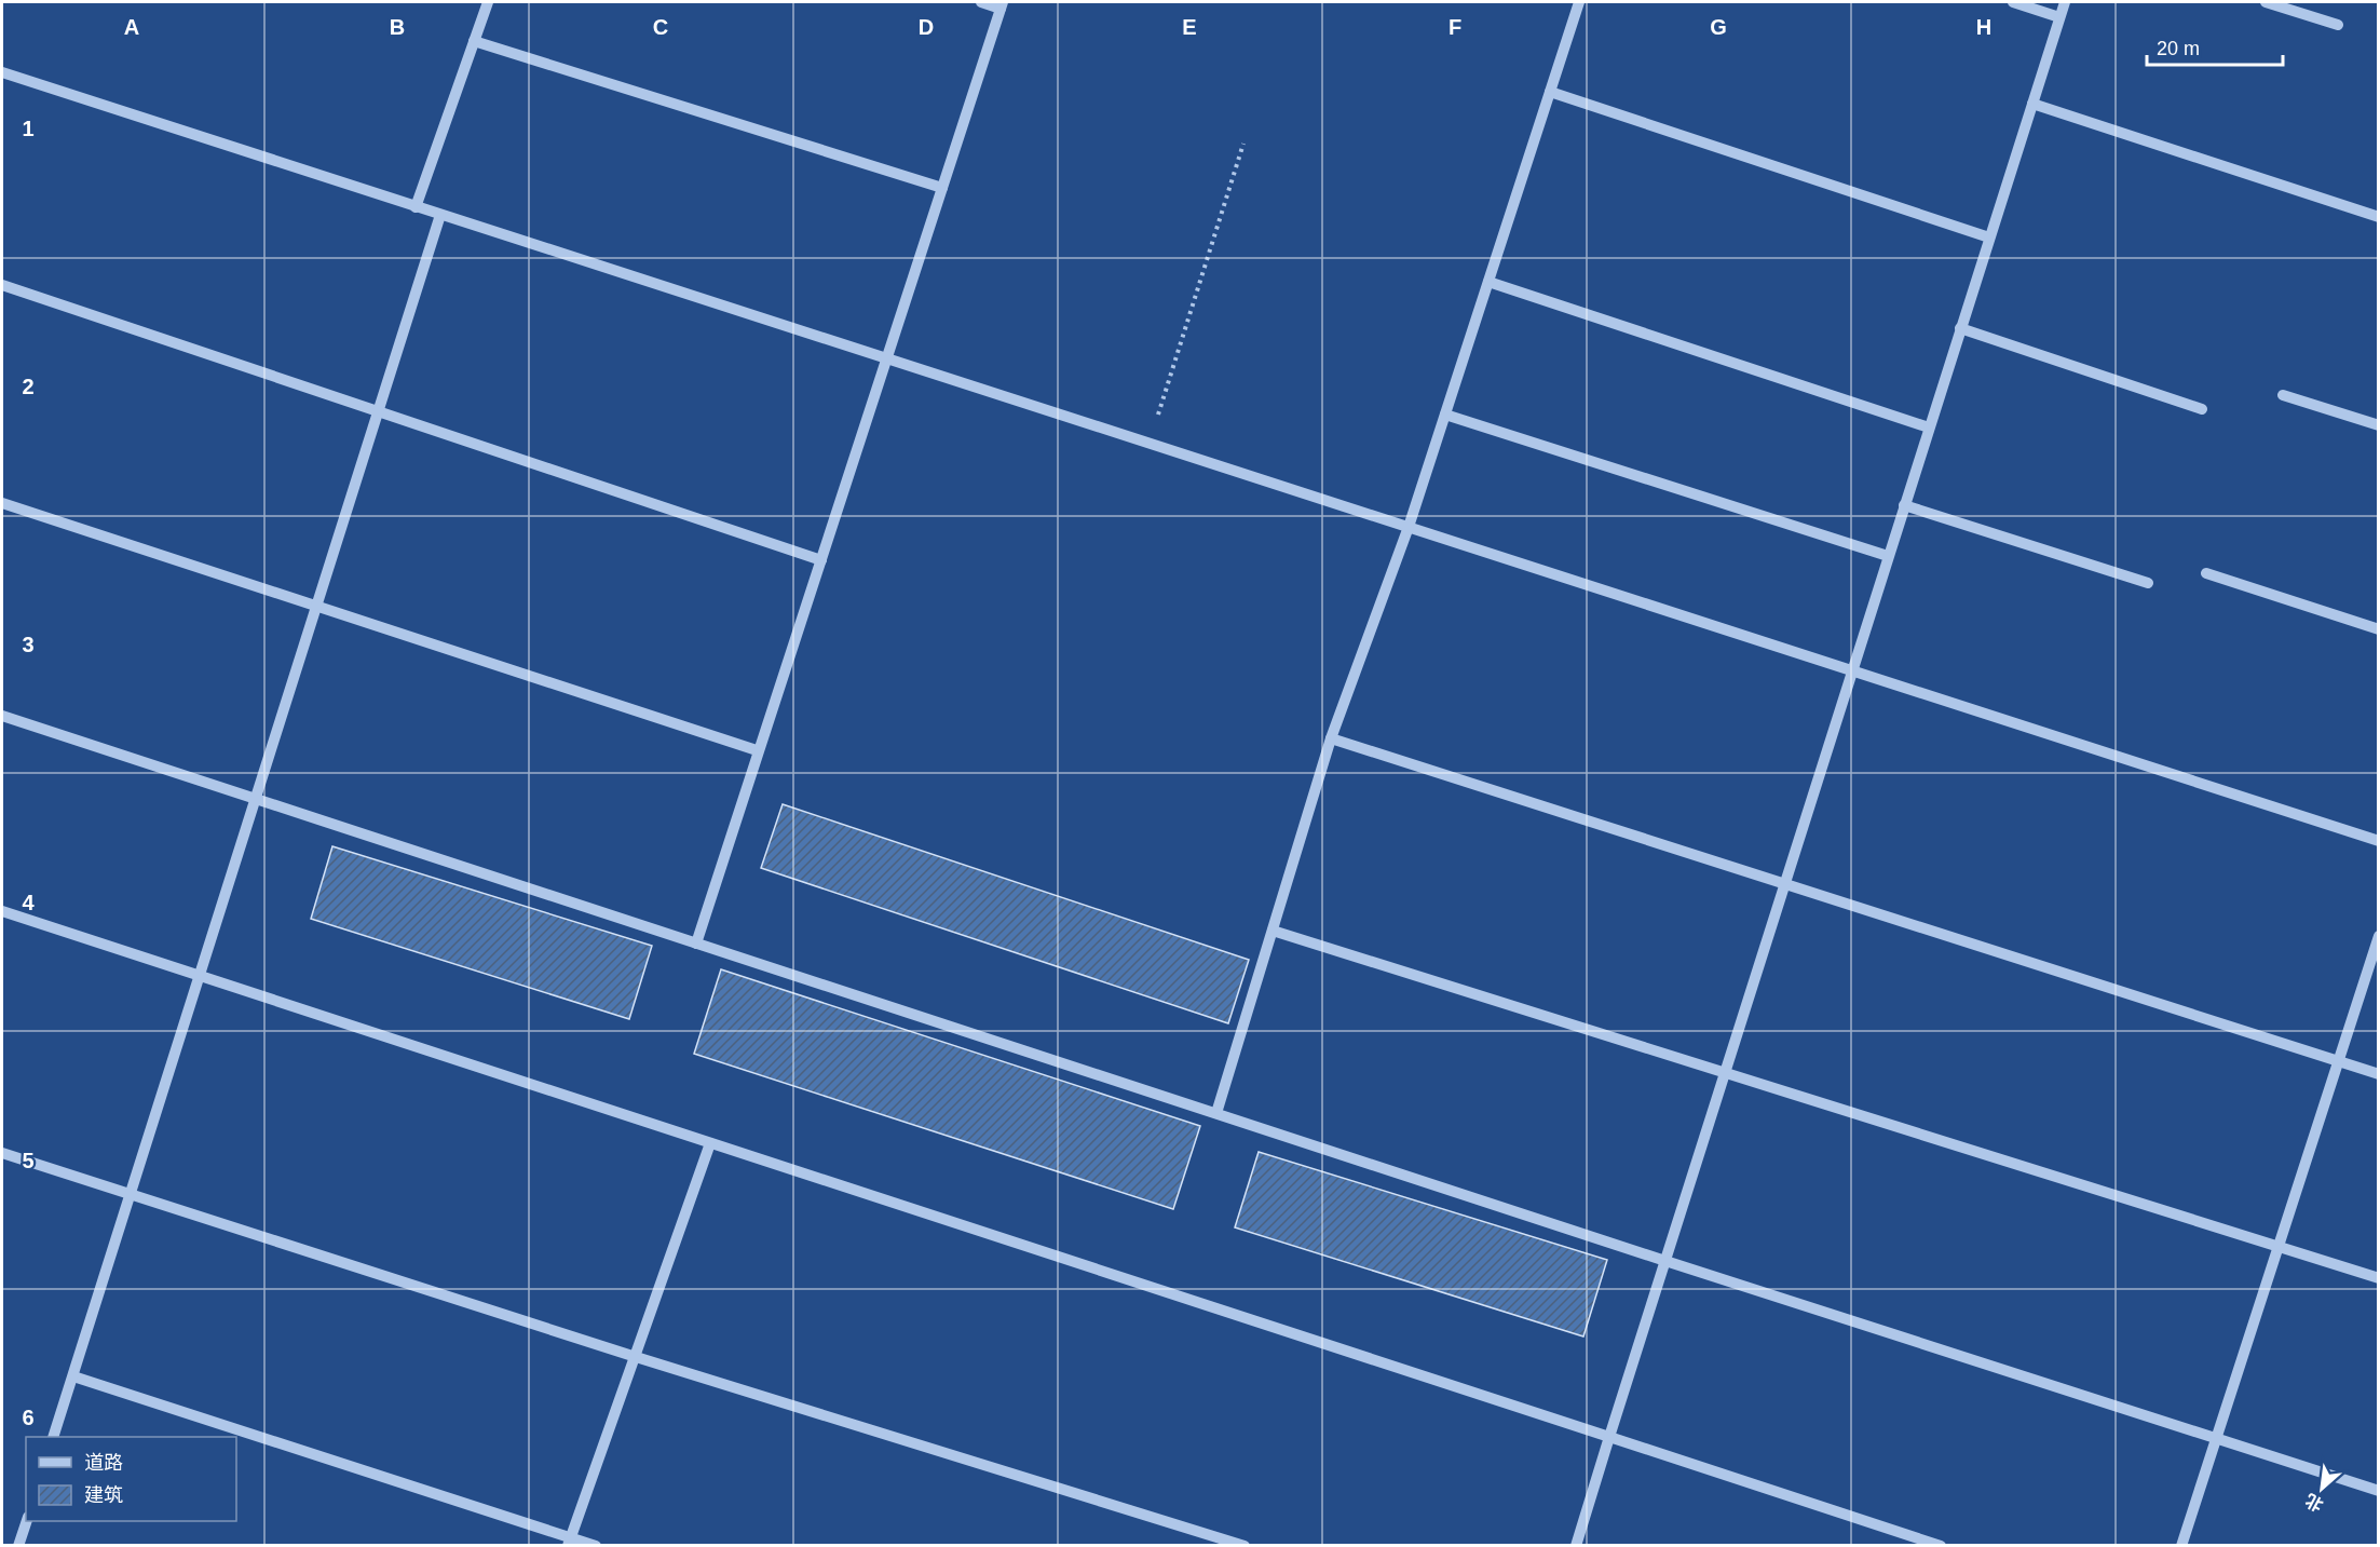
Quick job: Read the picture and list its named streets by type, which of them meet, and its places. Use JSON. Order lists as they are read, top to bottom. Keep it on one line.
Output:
{"legend":["道路","建筑"],"scale_bar":"20 m","north":"bottom left","grid":{"columns":["A","B","C","D","E","F","G","H"],"rows":["1","2","3","4","5","6"]}}
